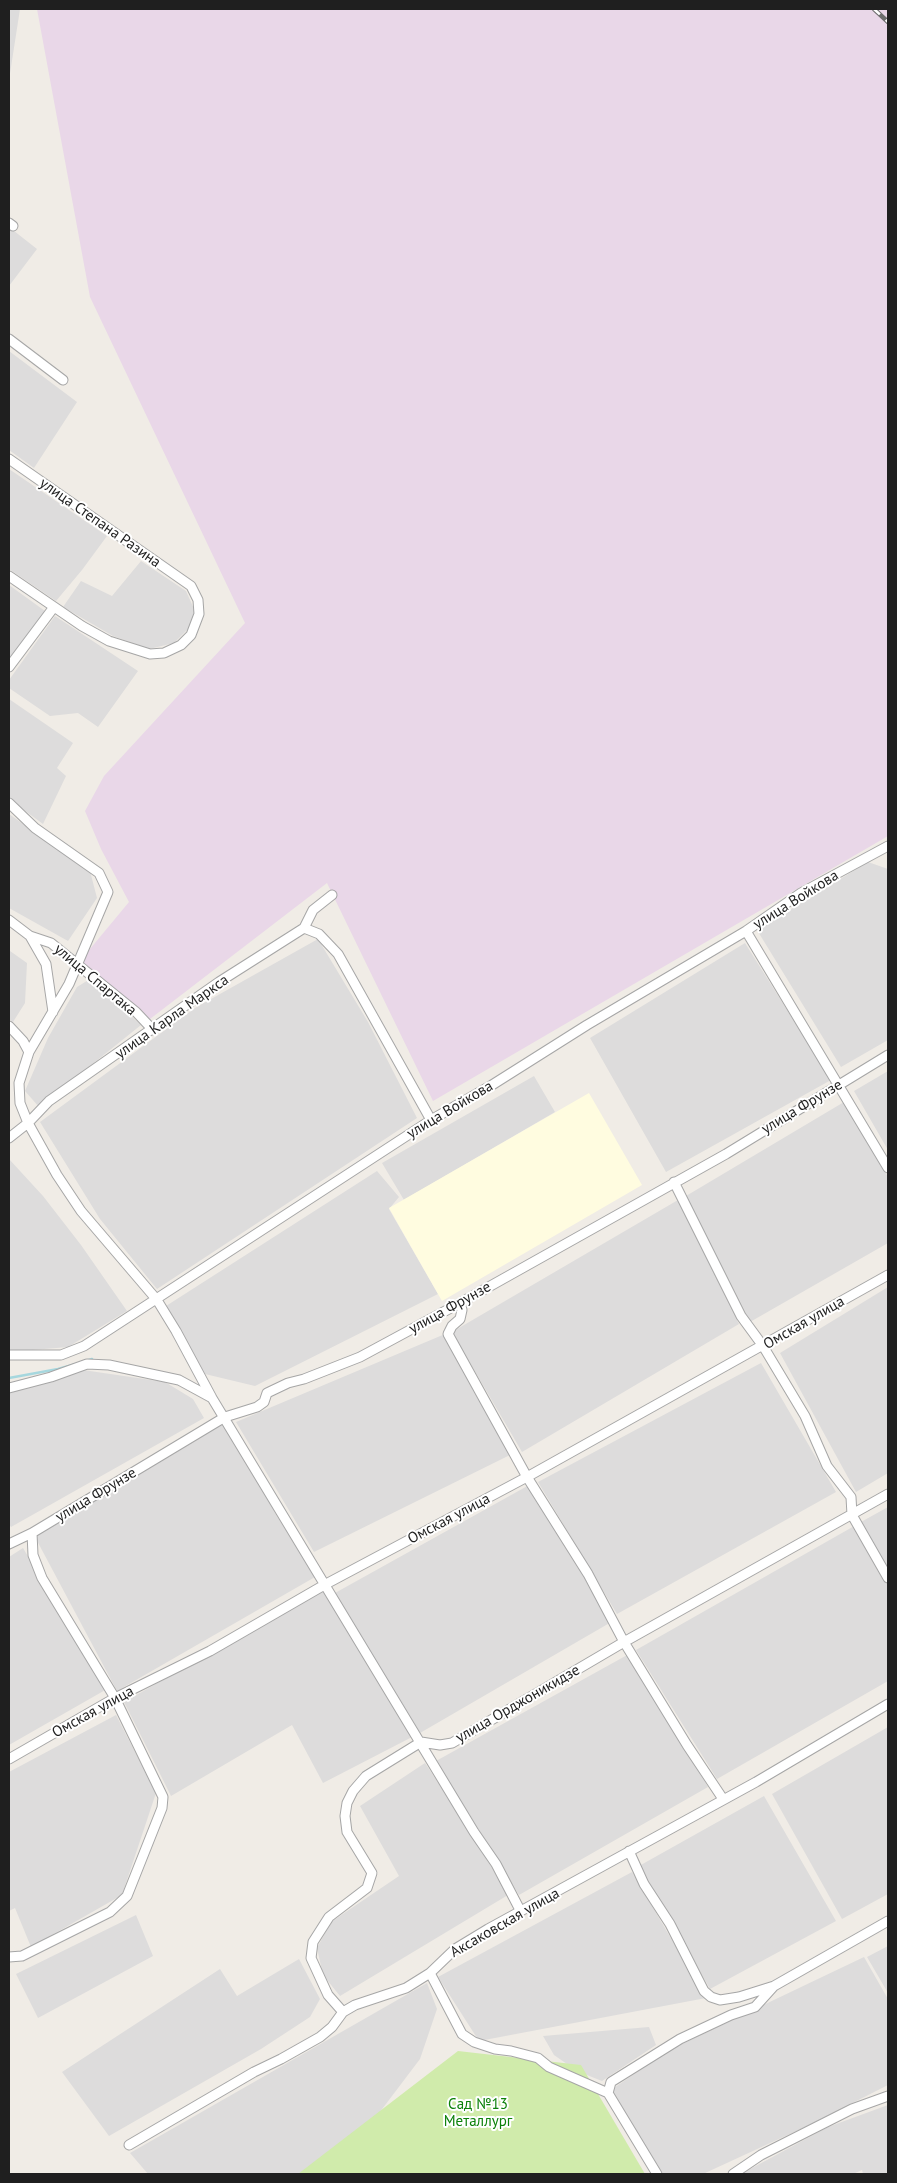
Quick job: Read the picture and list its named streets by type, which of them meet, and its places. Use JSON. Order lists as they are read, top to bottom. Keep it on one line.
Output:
{"streets":{"street":["улица Степана Разина","улица Войкова","улица Спартака","улица Карла Маркса","улица Фрунзе","Омская улица","улица Орджоникидзе","Аксаковская улица"]},"crossings":[["улица Спартака","улица Карла Маркса"]],"parks":["Сад №13 Металлург"]}
